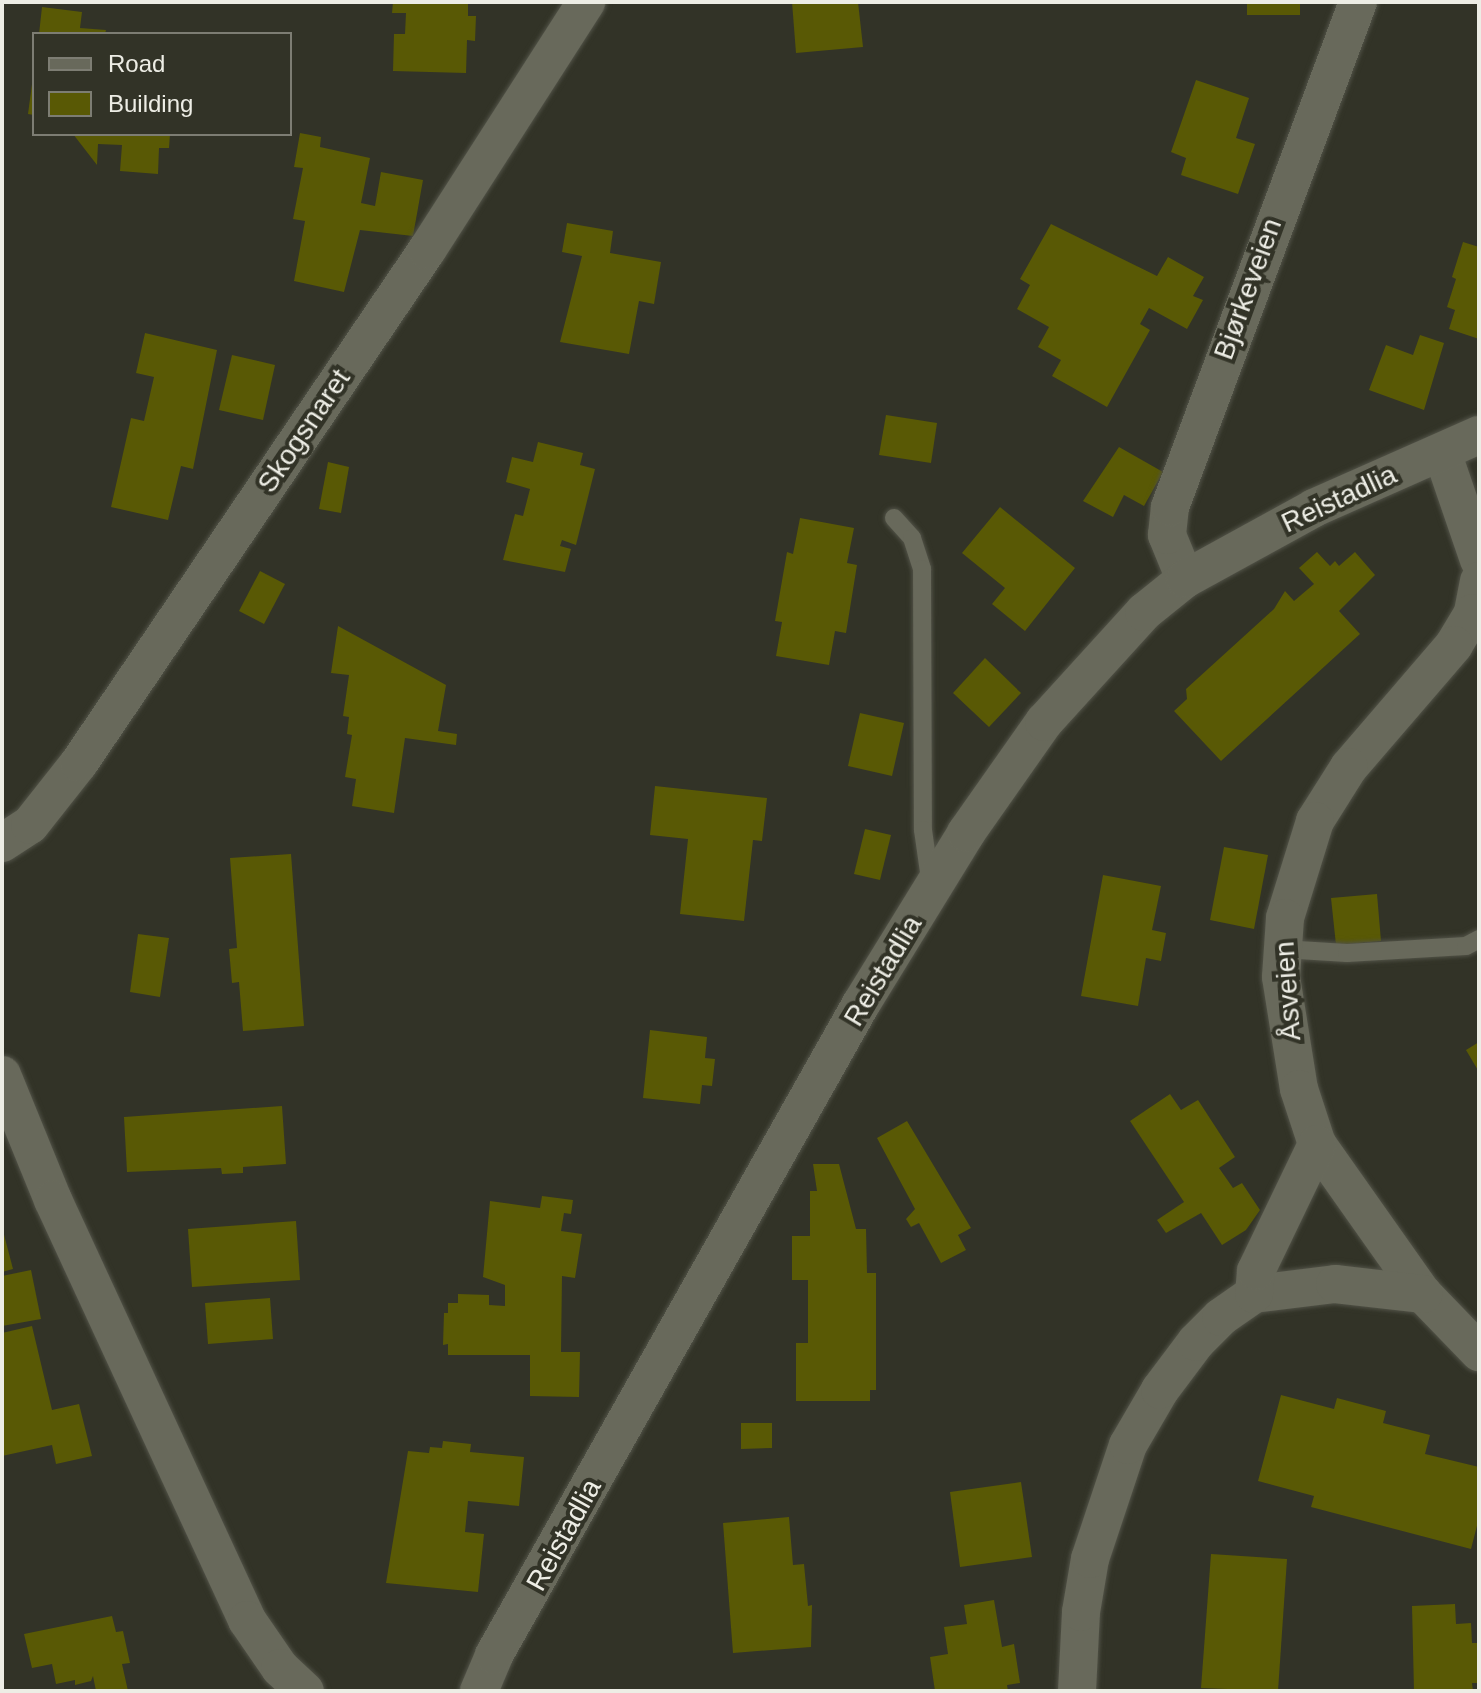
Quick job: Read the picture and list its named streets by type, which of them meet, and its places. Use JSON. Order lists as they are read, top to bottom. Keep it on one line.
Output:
{"streets":{"street":["Bjørkeveien","Skogsnaret","Reistadlia","Åsveien"]},"crossings":[["Bjørkeveien","Reistadlia"]],"legend":["Road","Building"]}
